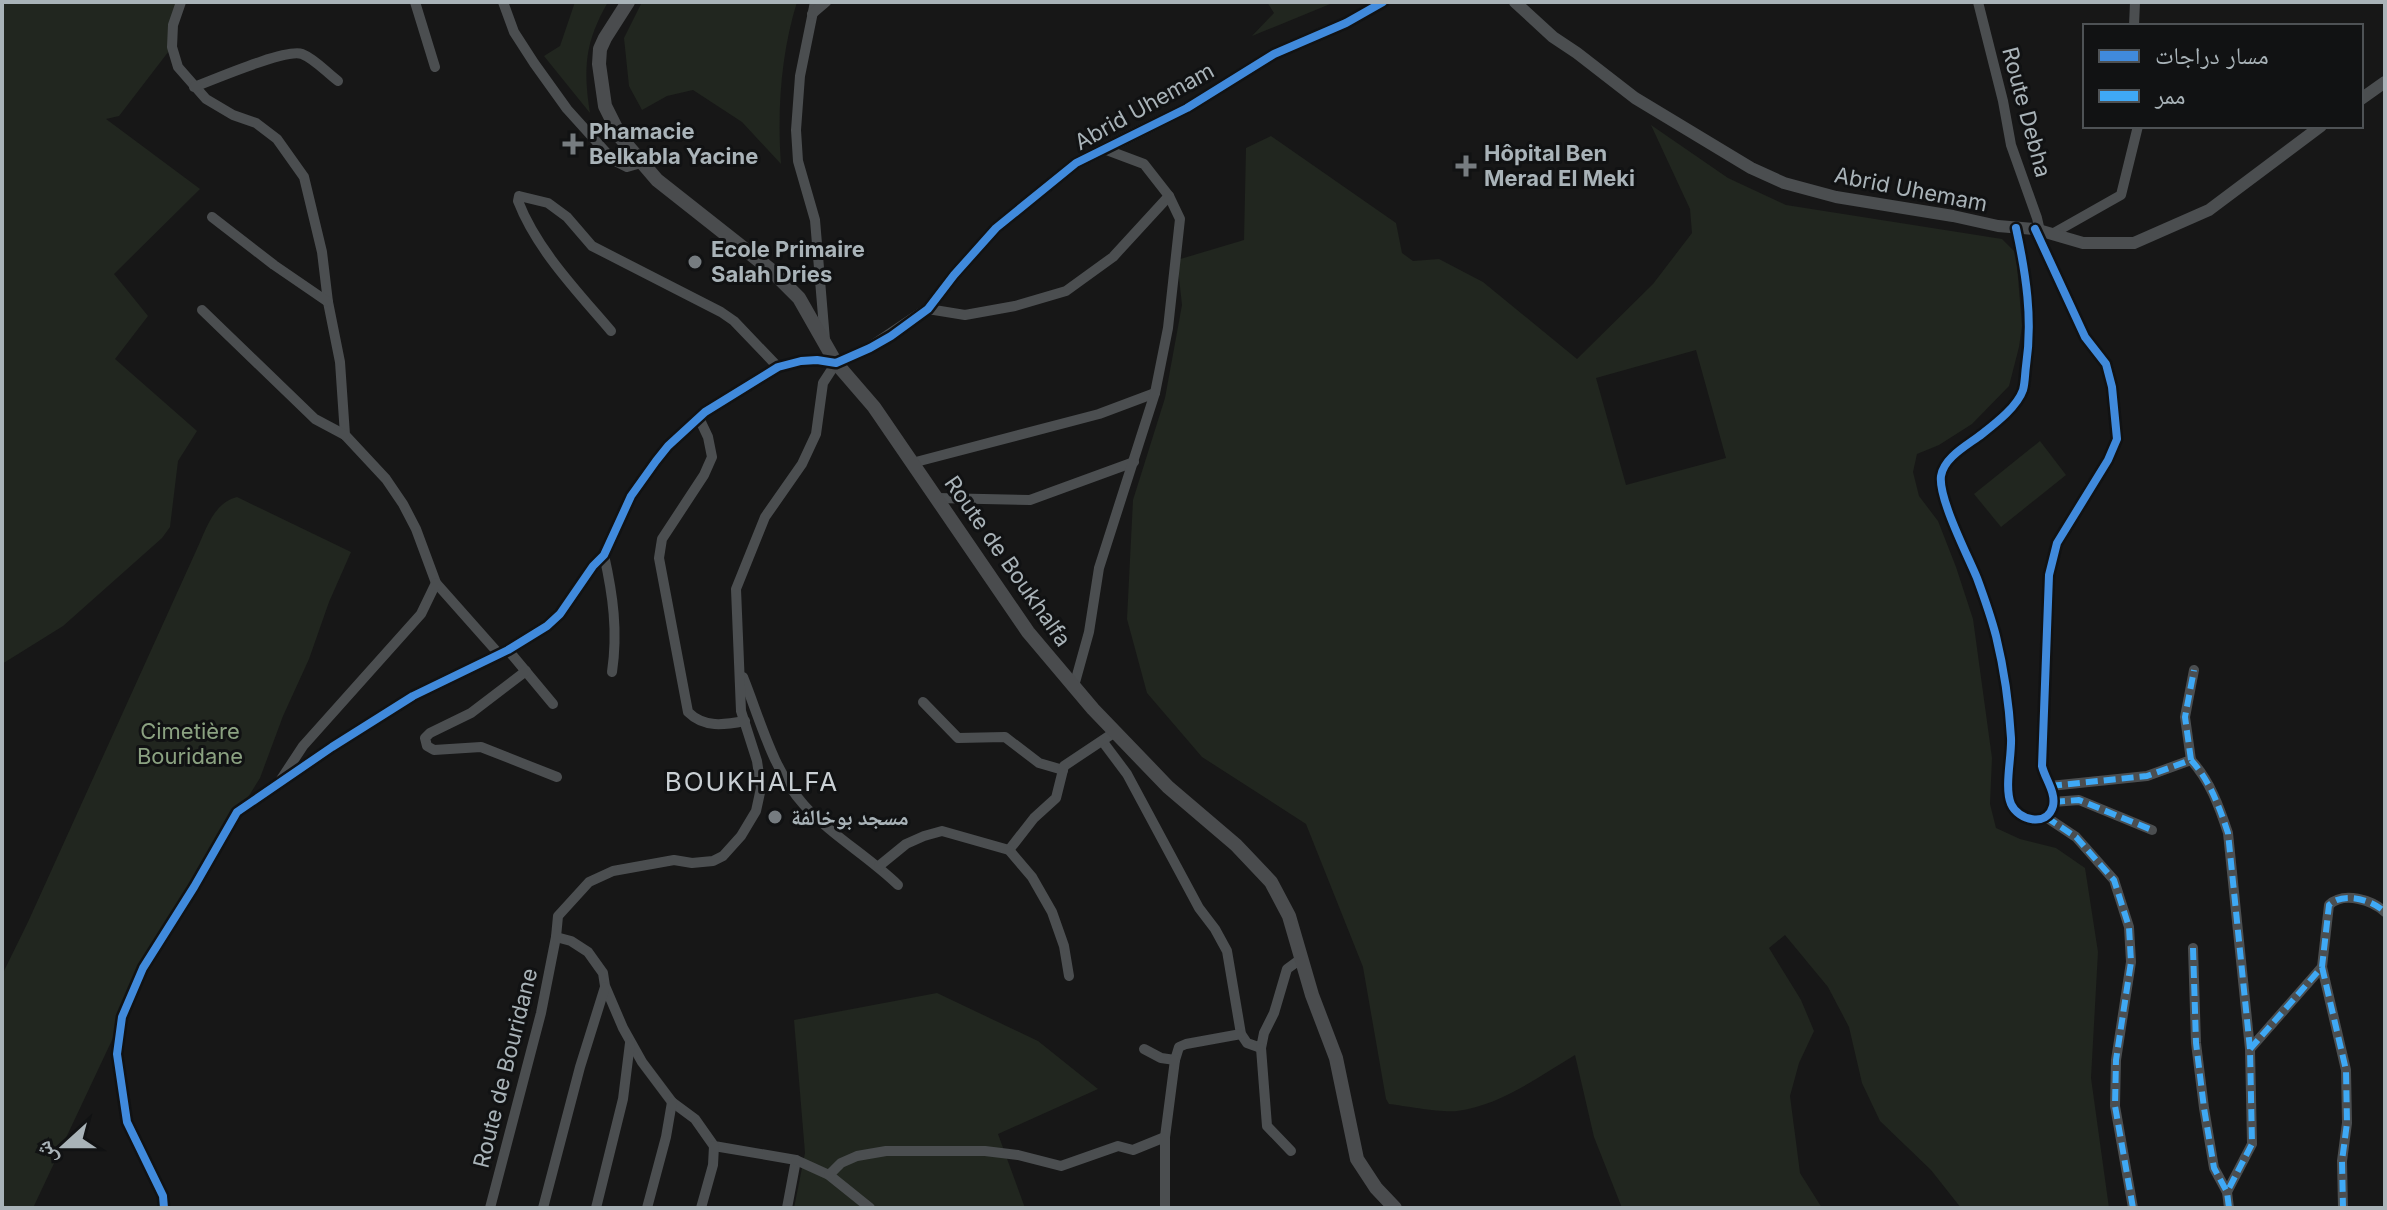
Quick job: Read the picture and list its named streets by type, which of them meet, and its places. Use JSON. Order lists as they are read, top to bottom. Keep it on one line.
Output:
{"streets":{"main road":["Route de Boukhalfa"],"street":["Abrid Uhemam","Route Debha","Route de Bouridane"]},"crossings":[["Abrid Uhemam","Route Debha"],["Abrid Uhemam","Route de Boukhalfa"]],"districts":["BOUKHALFA"],"parks":["Cimetière Bouridane"],"places":{"health":["Phamacie Belkabla Yacine","Hôpital Ben Merad El Meki"],"other":["Ecole Primaire Salah Dries","مسجد بوخالفة"]},"legend":["مسار دراجات","ممر"],"north":"left"}
